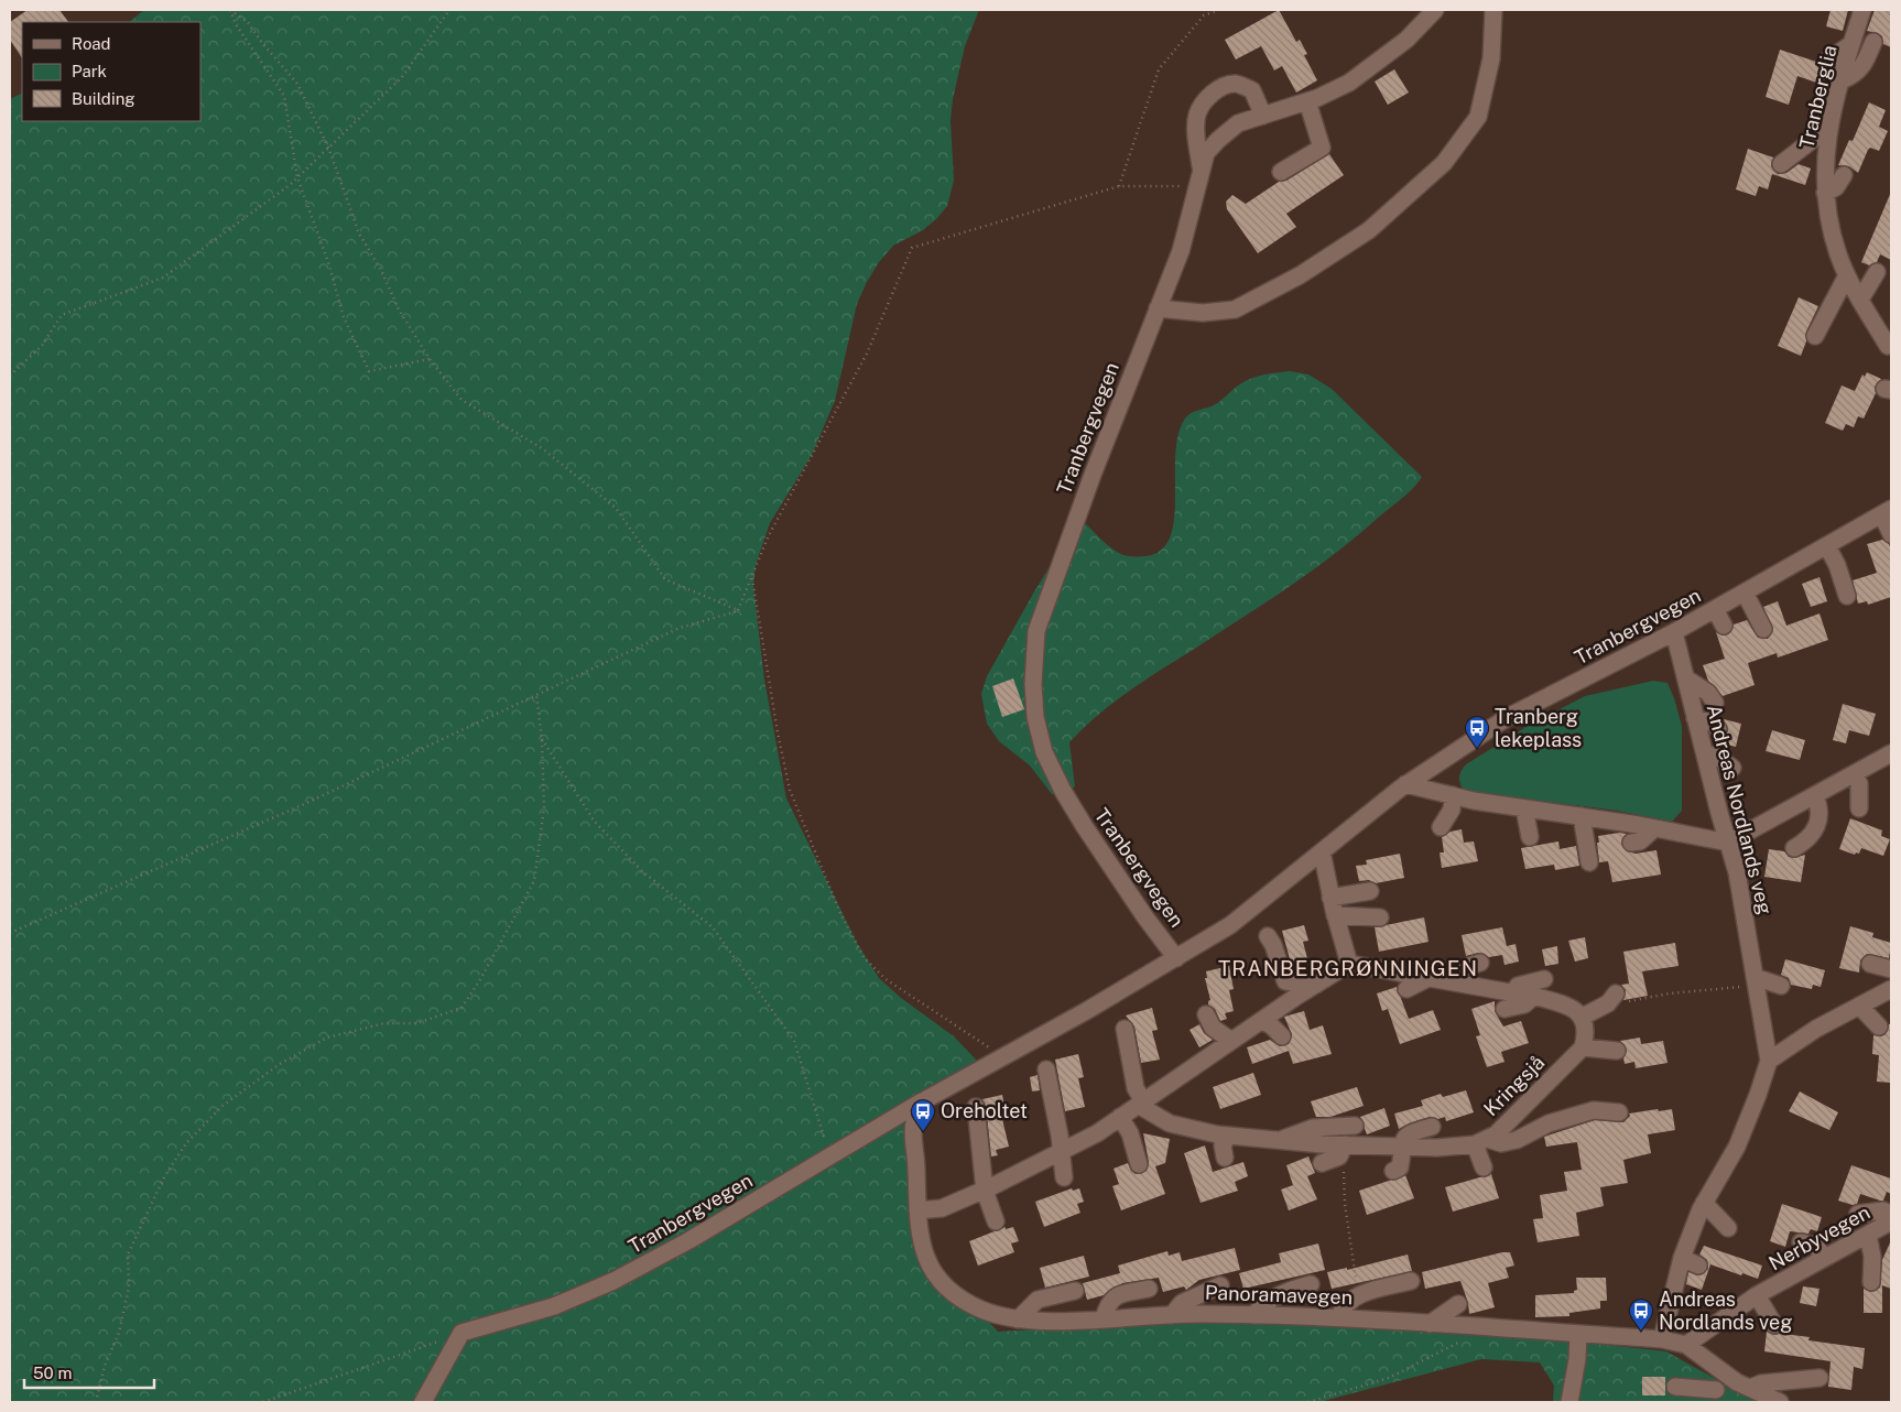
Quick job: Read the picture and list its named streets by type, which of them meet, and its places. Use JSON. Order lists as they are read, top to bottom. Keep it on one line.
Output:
{"streets":{"street":["Tranberglia","Tranbergvegen","Andreas Nordlands veg","Kringsjå","Nerbyvegen","Panoramavegen"]},"crossings":[["Tranbergvegen","Andreas Nordlands veg"],["Tranbergvegen","Panoramavegen"],["Andreas Nordlands veg","Panoramavegen"],["Nerbyvegen","Panoramavegen"]],"districts":["TRANBERGRØNNINGEN"],"places":{"bus stop":["Tranberg lekeplass","Oreholtet","Andreas Nordlands veg"]},"legend":["Road","Park","Building"],"scale_bar":"50 m"}
